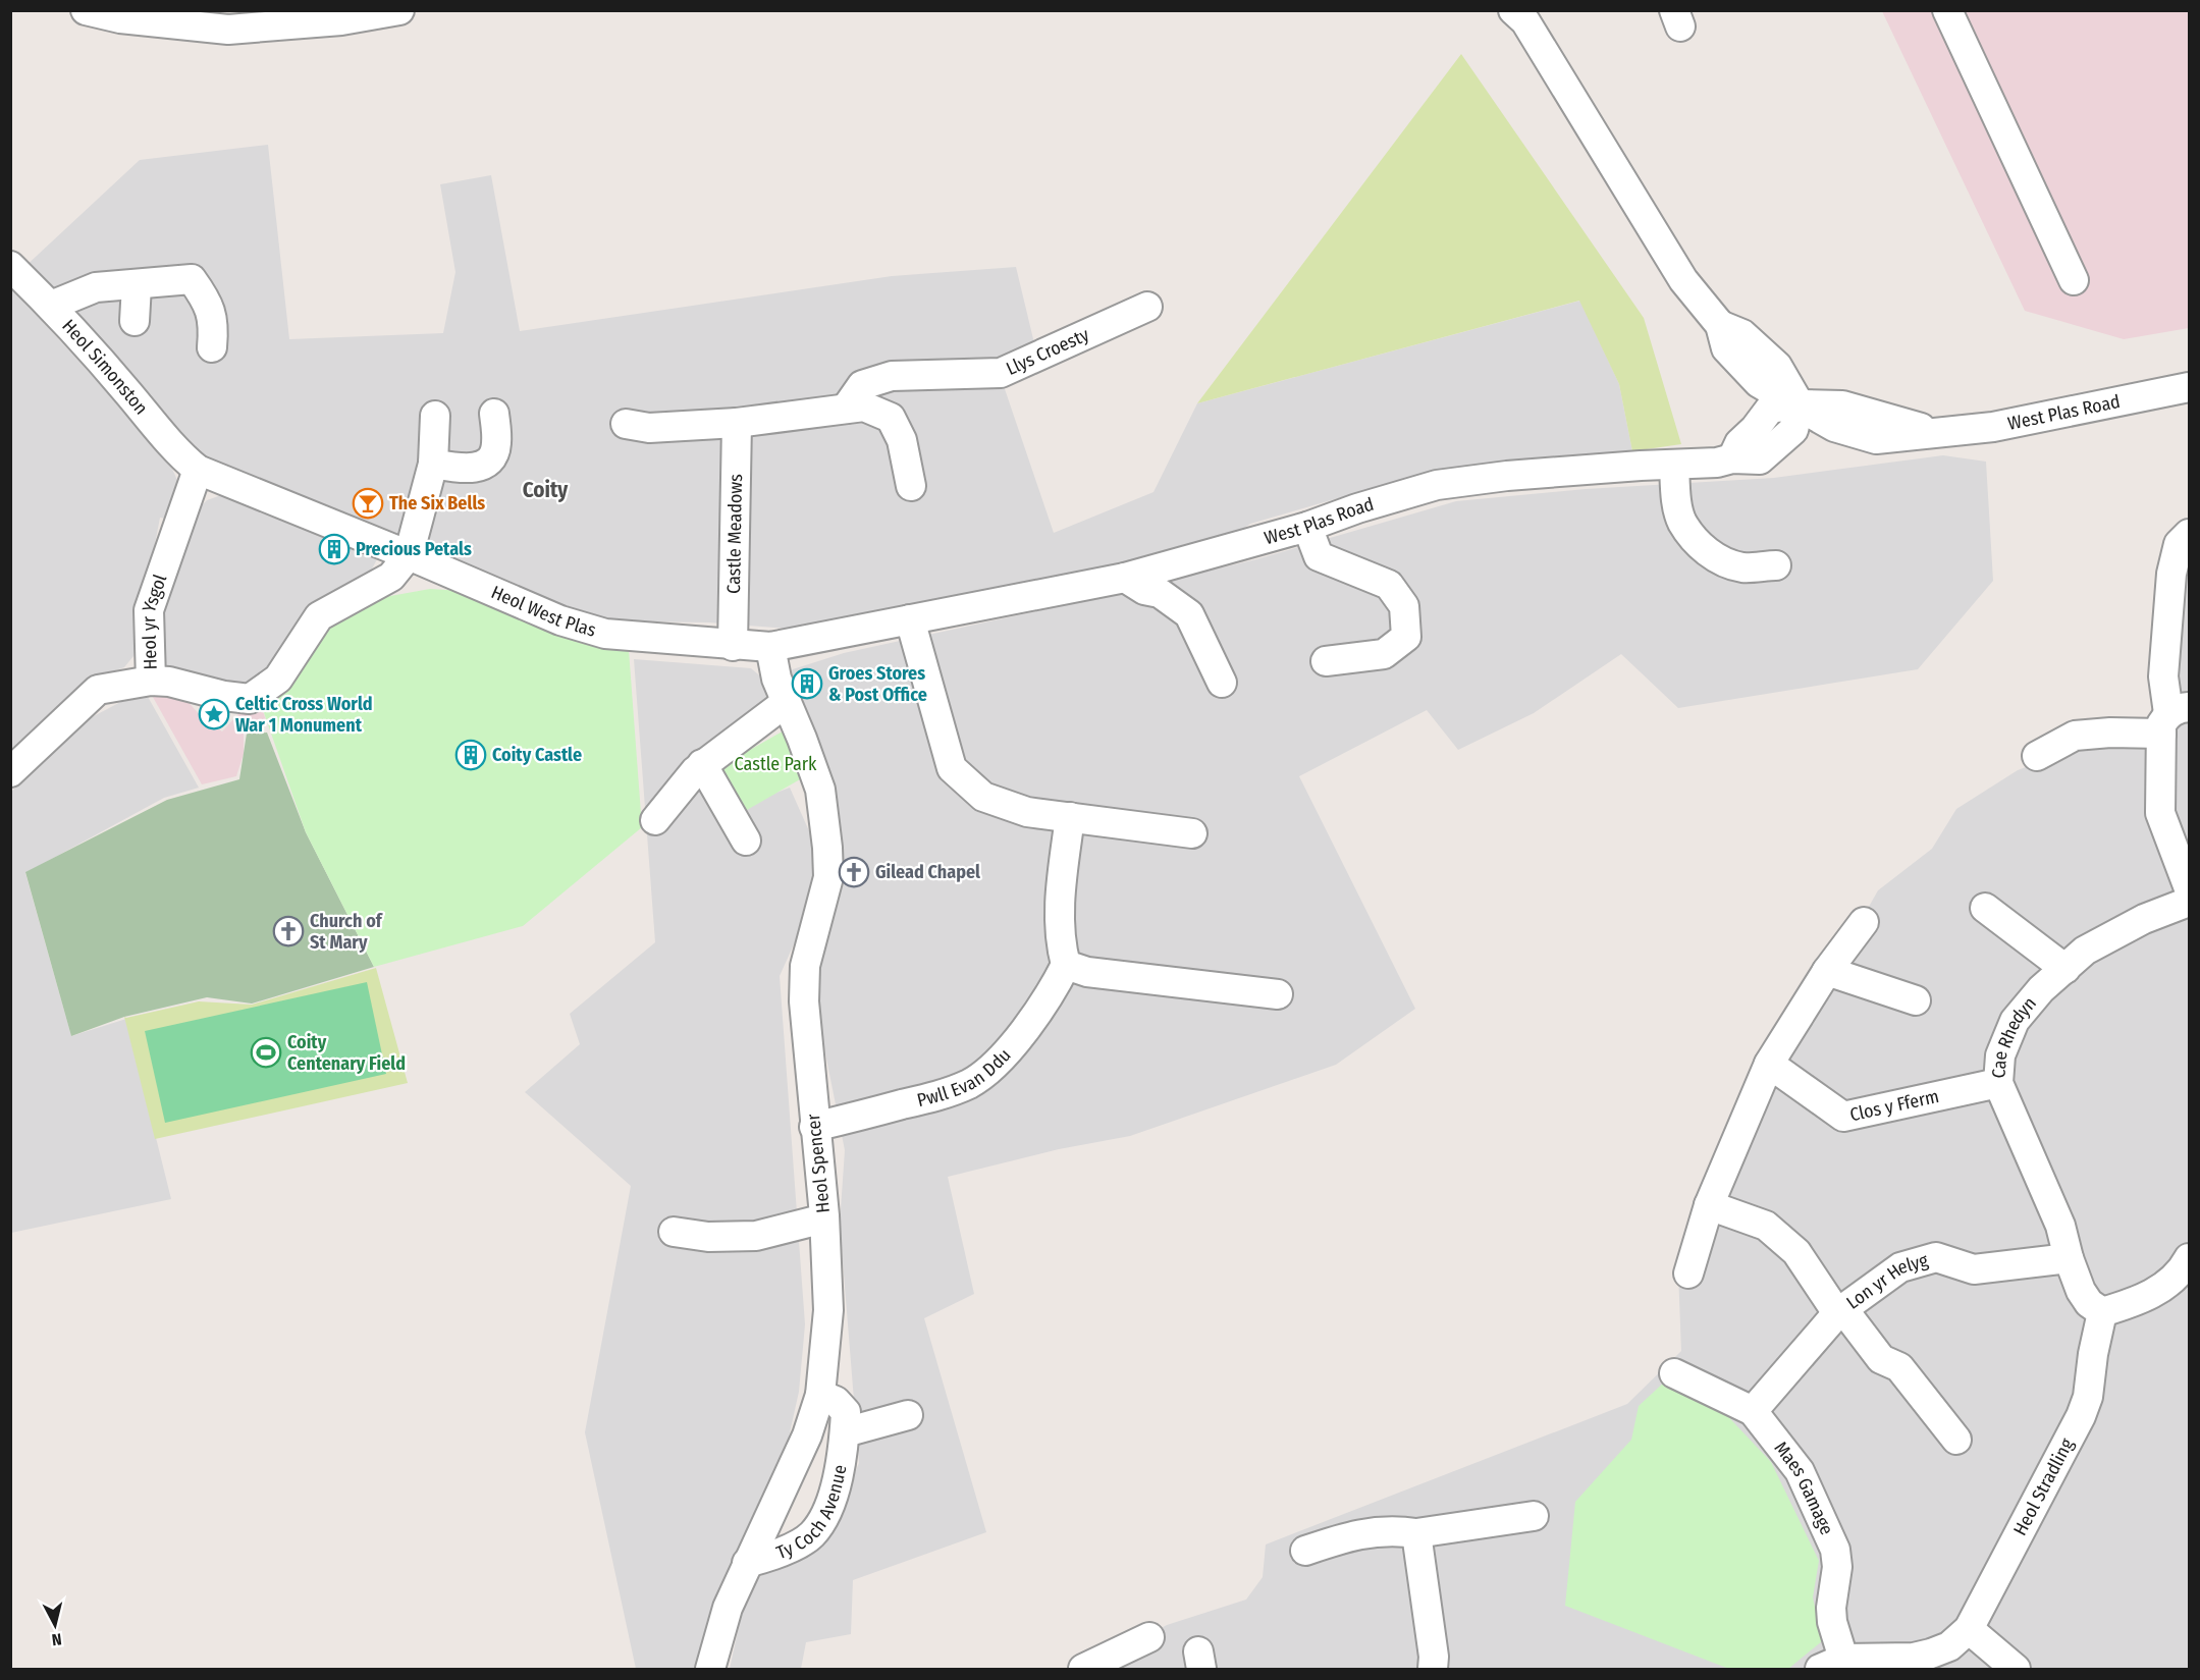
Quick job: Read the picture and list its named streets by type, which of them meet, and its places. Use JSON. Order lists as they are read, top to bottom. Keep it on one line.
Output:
{"streets":{"street":["Llys Croesty","Heol Simonston","West Plas Road","Castle Meadows","Heol West Plas","Heol yr Ysgol","Cae Rhedyn","Pwll Evan Ddu","Clos y Fferm","Heol Spencer","Lon yr Helyg","Heol Stradling","Maes Gamage","Ty Coch Avenue"]},"crossings":[["Heol Simonston","Heol West Plas"],["Heol Simonston","Heol yr Ysgol"],["West Plas Road","Heol West Plas"],["Castle Meadows","Heol West Plas"],["Heol West Plas","Heol yr Ysgol"],["Heol West Plas","Heol Spencer"],["Cae Rhedyn","Clos y Fferm"],["Cae Rhedyn","Lon yr Helyg"],["Cae Rhedyn","Heol Stradling"],["Pwll Evan Ddu","Heol Spencer"],["Heol Spencer","Ty Coch Avenue"],["Lon yr Helyg","Maes Gamage"],["Heol Stradling","Maes Gamage"]],"districts":["Coity"],"parks":["Castle Park"],"places":{"bar":["The Six Bells"],"building":["Precious Petals","Groes Stores & Post Office","Coity Castle"],"place":["Celtic Cross World War 1 Monument"],"church":["Gilead Chapel","Church of St Mary"],"sports":["Coity Centenary Field"]},"north":"bottom"}
